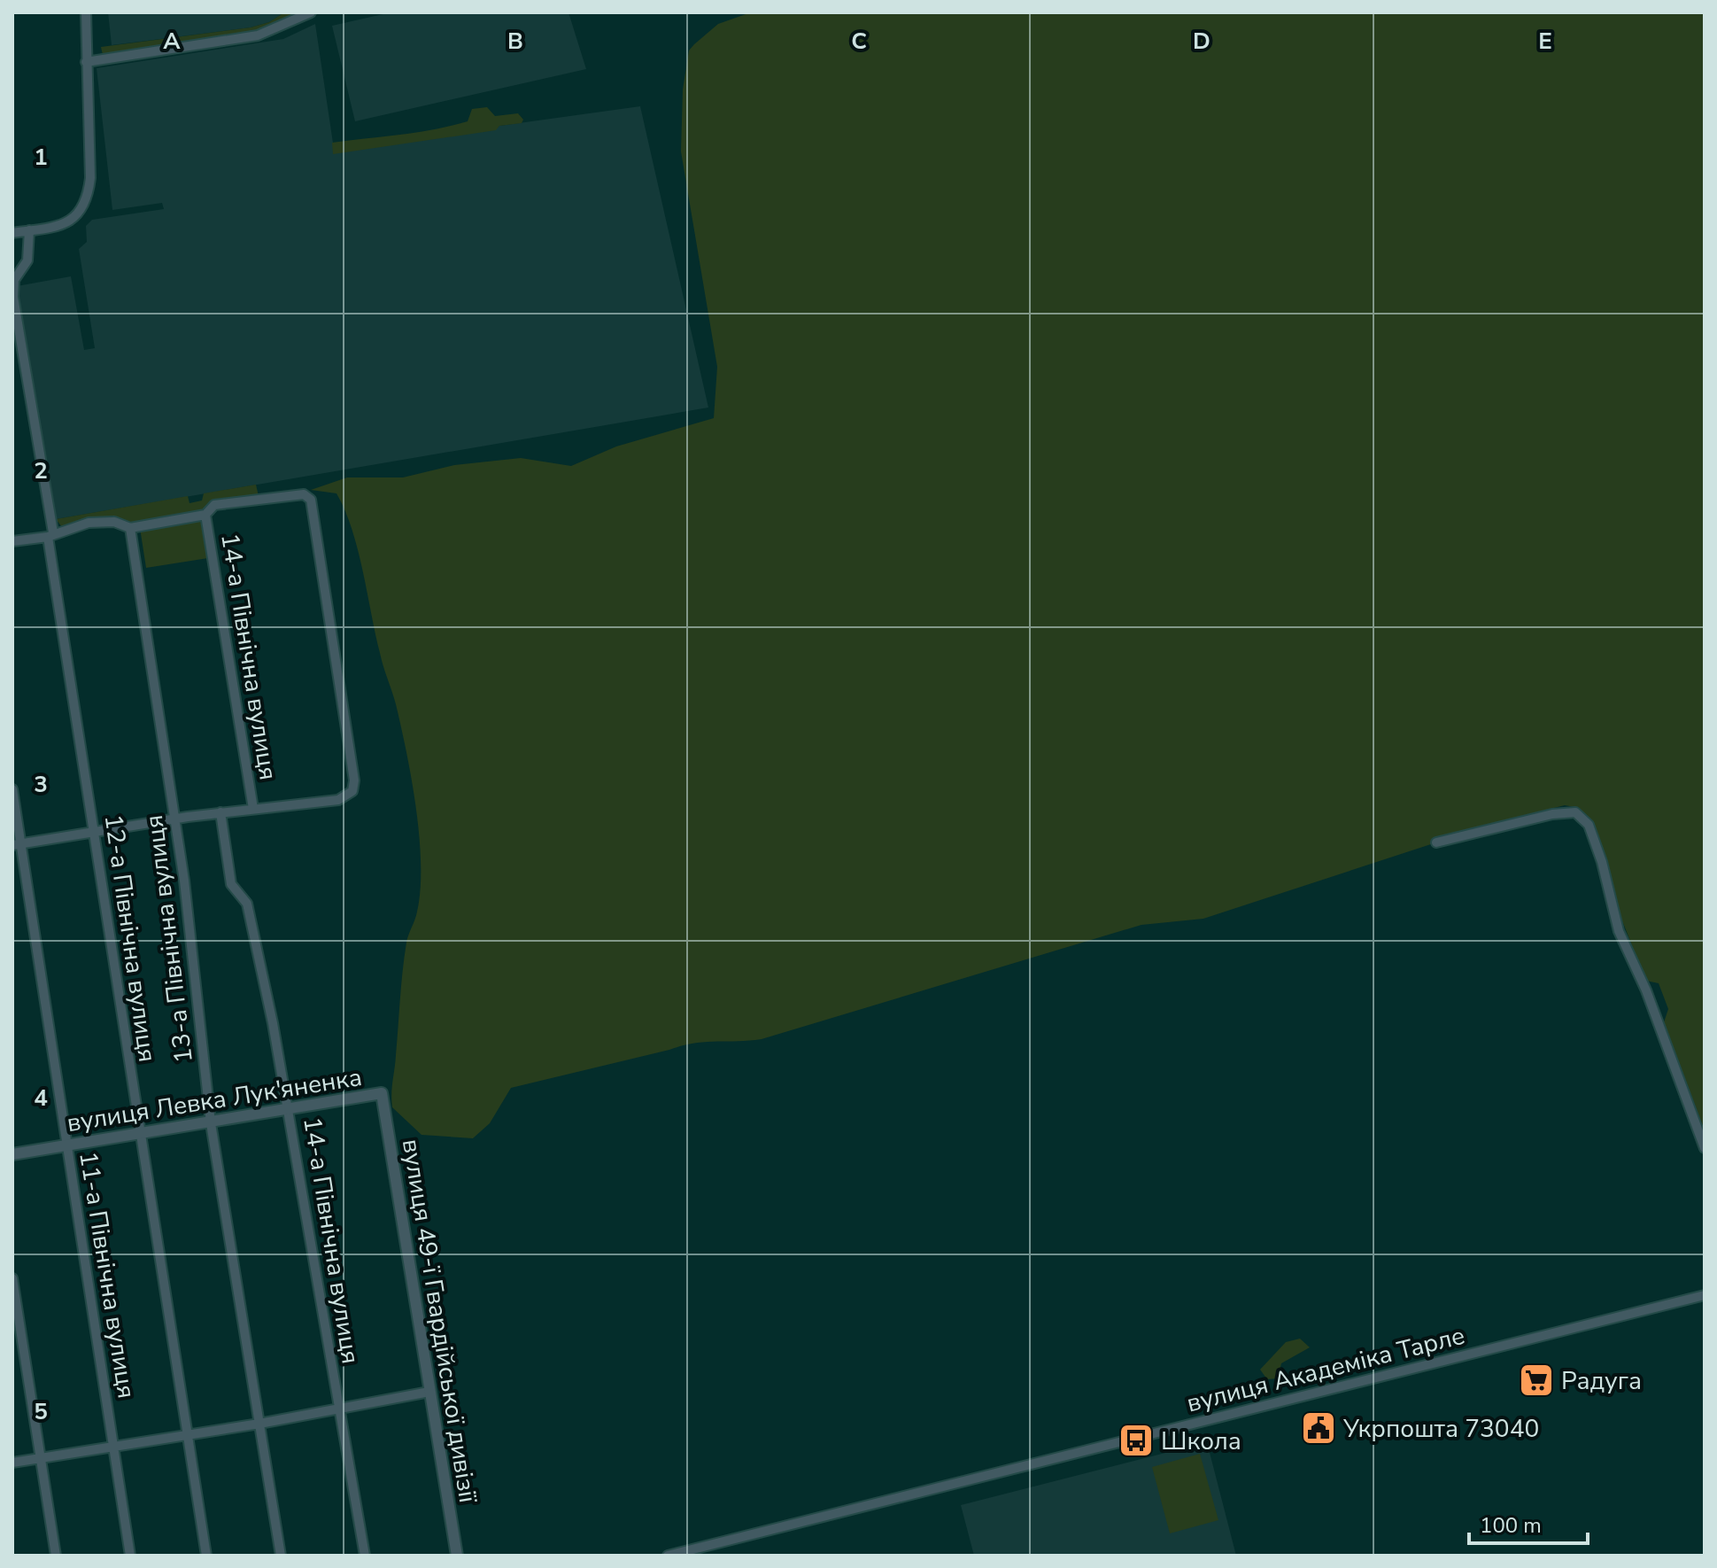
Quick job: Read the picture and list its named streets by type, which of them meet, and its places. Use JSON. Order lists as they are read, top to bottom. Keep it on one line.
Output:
{"streets":{"street":["14-а Північна вулиця","12-а Північна вулиця","13-а Північна вулиця","вулиця Левка Лук'яненка","11-а Північна вулиця","вулиця 49-ї Гвардійської дивізії","вулиця Академіка Тарле"]},"crossings":[["14-а Північна вулиця","вулиця Левка Лук'яненка"],["12-а Північна вулиця","вулиця Левка Лук'яненка"],["13-а Північна вулиця","вулиця Левка Лук'яненка"],["вулиця Левка Лук'яненка","11-а Північна вулиця"],["вулиця Левка Лук'яненка","вулиця 49-ї Гвардійської дивізії"]],"places":{"supermarket":["Радуга"],"public building":["Укрпошта 73040"],"bus stop":["Школа"]},"scale_bar":"100 m","grid":{"columns":["A","B","C","D","E"],"rows":["1","2","3","4","5"]}}
